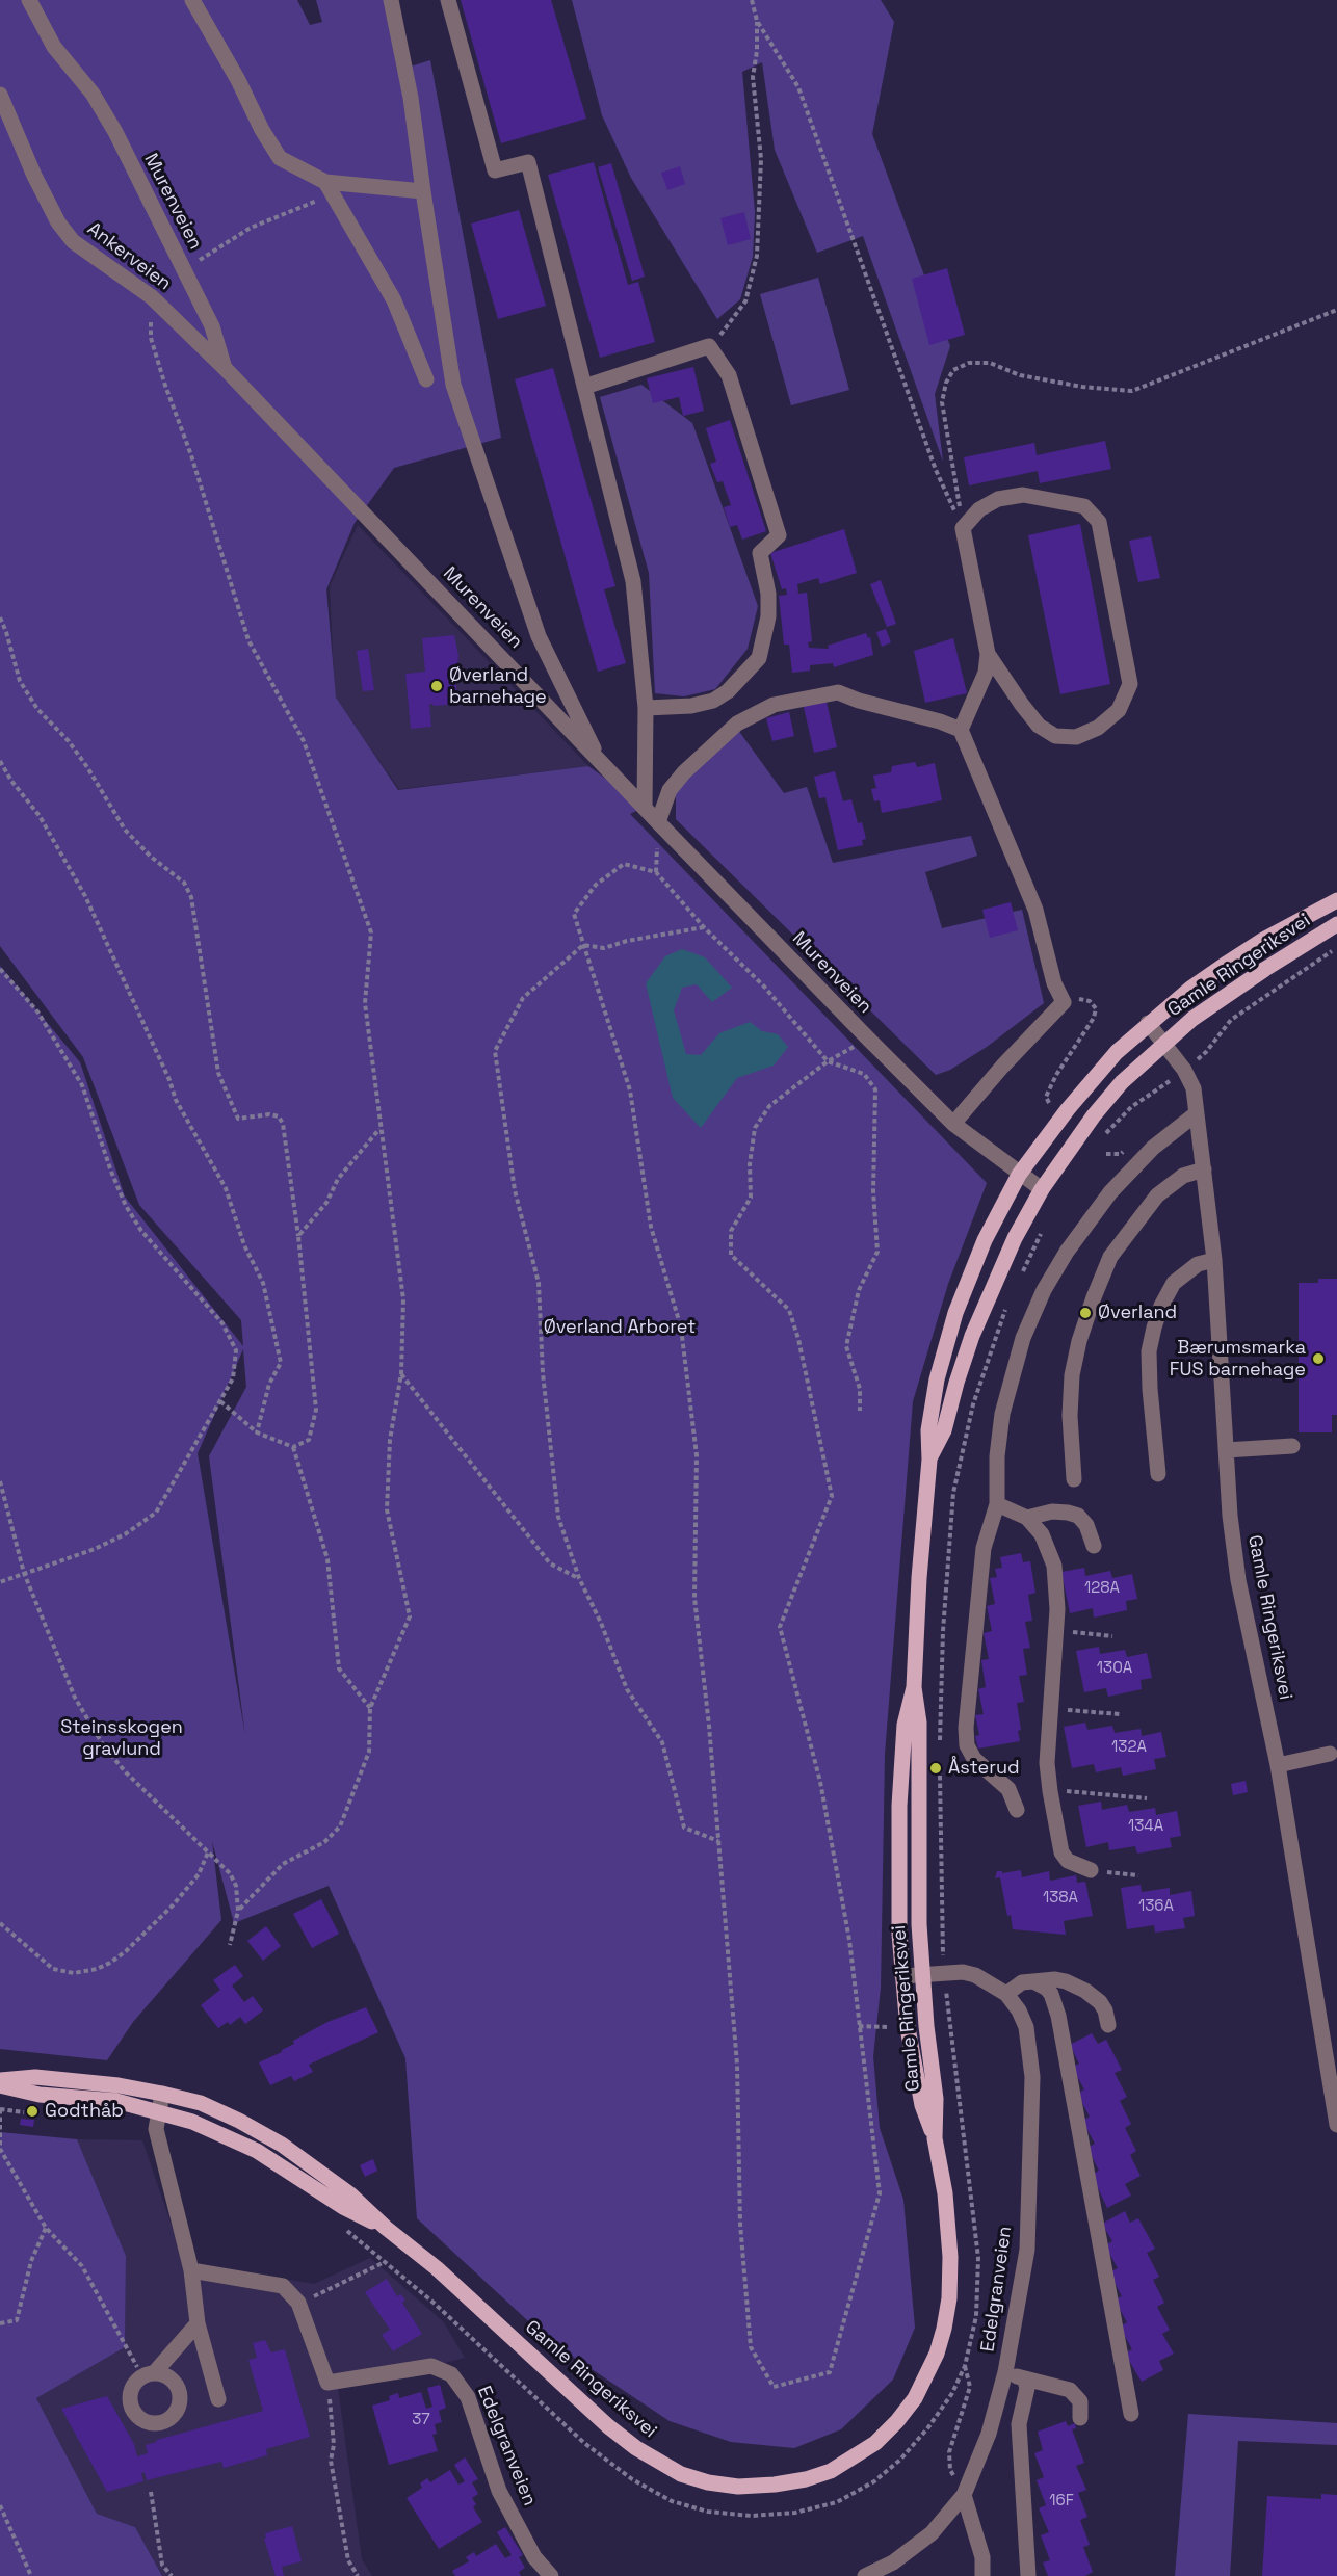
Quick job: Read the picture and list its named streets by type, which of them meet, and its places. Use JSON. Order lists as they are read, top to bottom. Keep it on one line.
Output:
{"streets":{"main road":["Gamle Ringeriksvei"],"street":["Murenveien","Ankerveien","Edelgranveien"]},"crossings":[["Murenveien","Ankerveien"],["Murenveien","Gamle Ringeriksvei"],["Gamle Ringeriksvei","Edelgranveien"]],"parks":["Øverland Arboret","Steinsskogen gravlund"],"places":["Øverland barnehage","Øverland","Bærumsmarka FUS barnehage","Åsterud","Godthåb"],"house_numbers":["128A","130A","132A","134A","138A","136A","37","16F"]}
